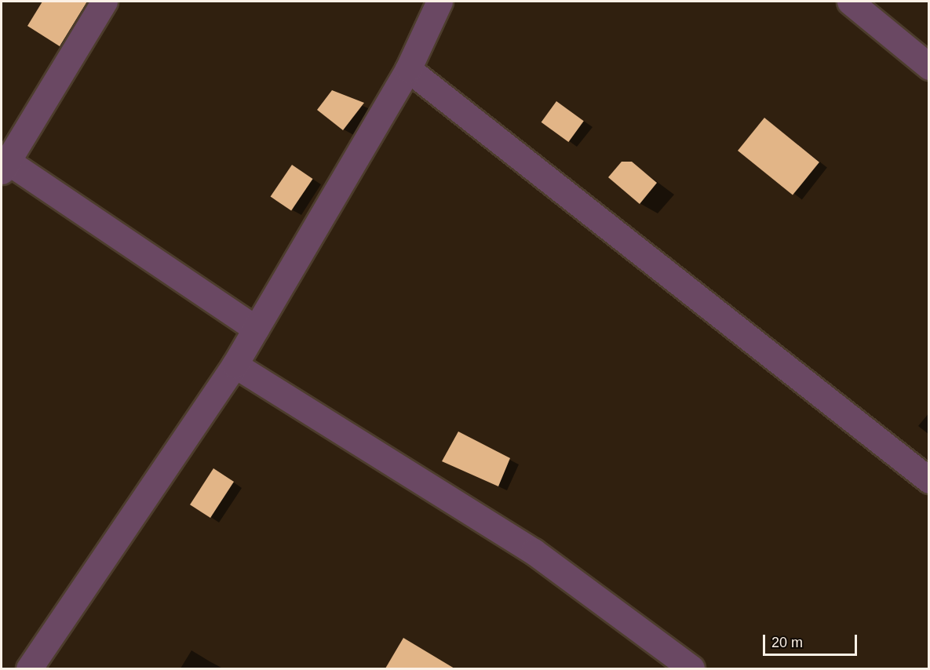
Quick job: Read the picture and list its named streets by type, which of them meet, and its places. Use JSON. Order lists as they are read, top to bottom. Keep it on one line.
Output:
{"scale_bar":"20 m"}
